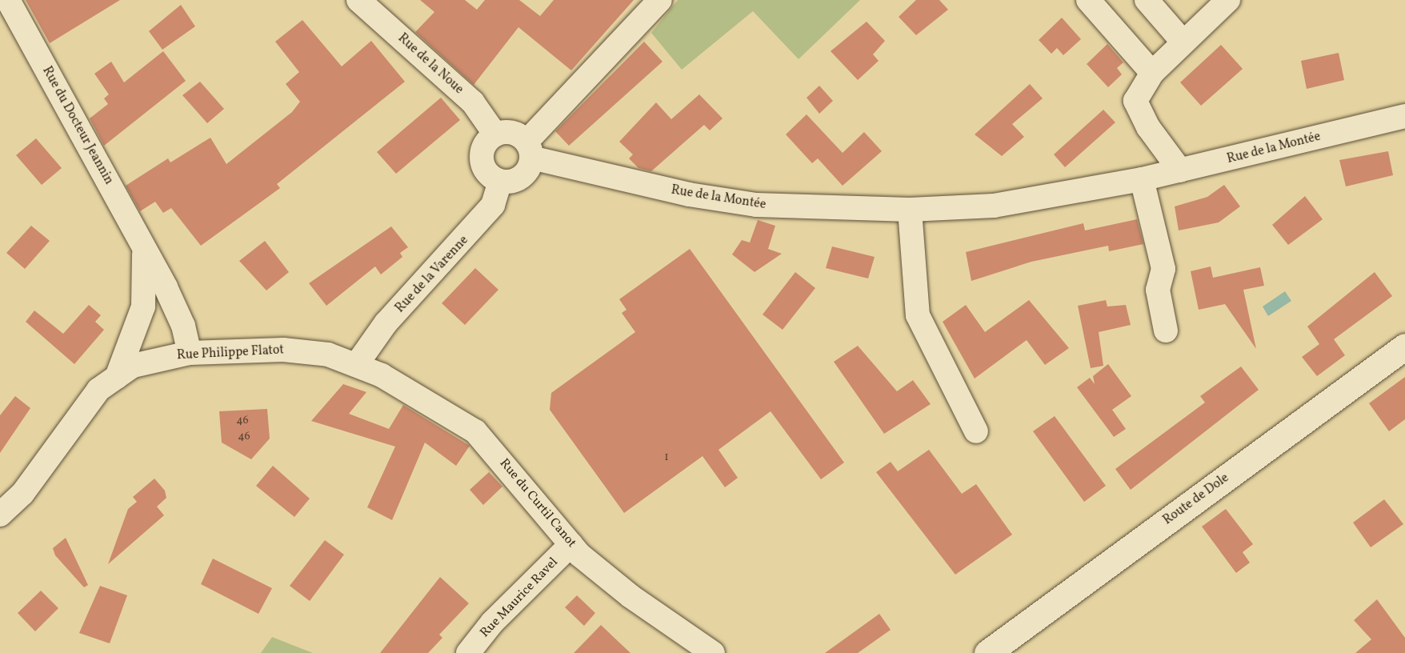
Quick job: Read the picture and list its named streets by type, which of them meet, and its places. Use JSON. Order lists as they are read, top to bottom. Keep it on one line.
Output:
{"streets":{"main road":["Route de Dole"],"street":["Rue de la Noue","Rue du Docteur Jeannin","Rue de la Montée","Rue de la Varenne","Rue Philippe Flatot","Rue du Curtil Canot","Rue Maurice Ravel"]},"crossings":[["Rue de la Noue","Rue de la Montée"],["Rue de la Noue","Rue de la Varenne"],["Rue du Docteur Jeannin","Rue Philippe Flatot"],["Rue de la Montée","Rue de la Varenne"],["Rue de la Varenne","Rue Philippe Flatot"],["Rue de la Varenne","Rue du Curtil Canot"],["Rue Philippe Flatot","Rue du Curtil Canot"],["Rue du Curtil Canot","Rue Maurice Ravel"]],"house_numbers":["46","46","1"]}
